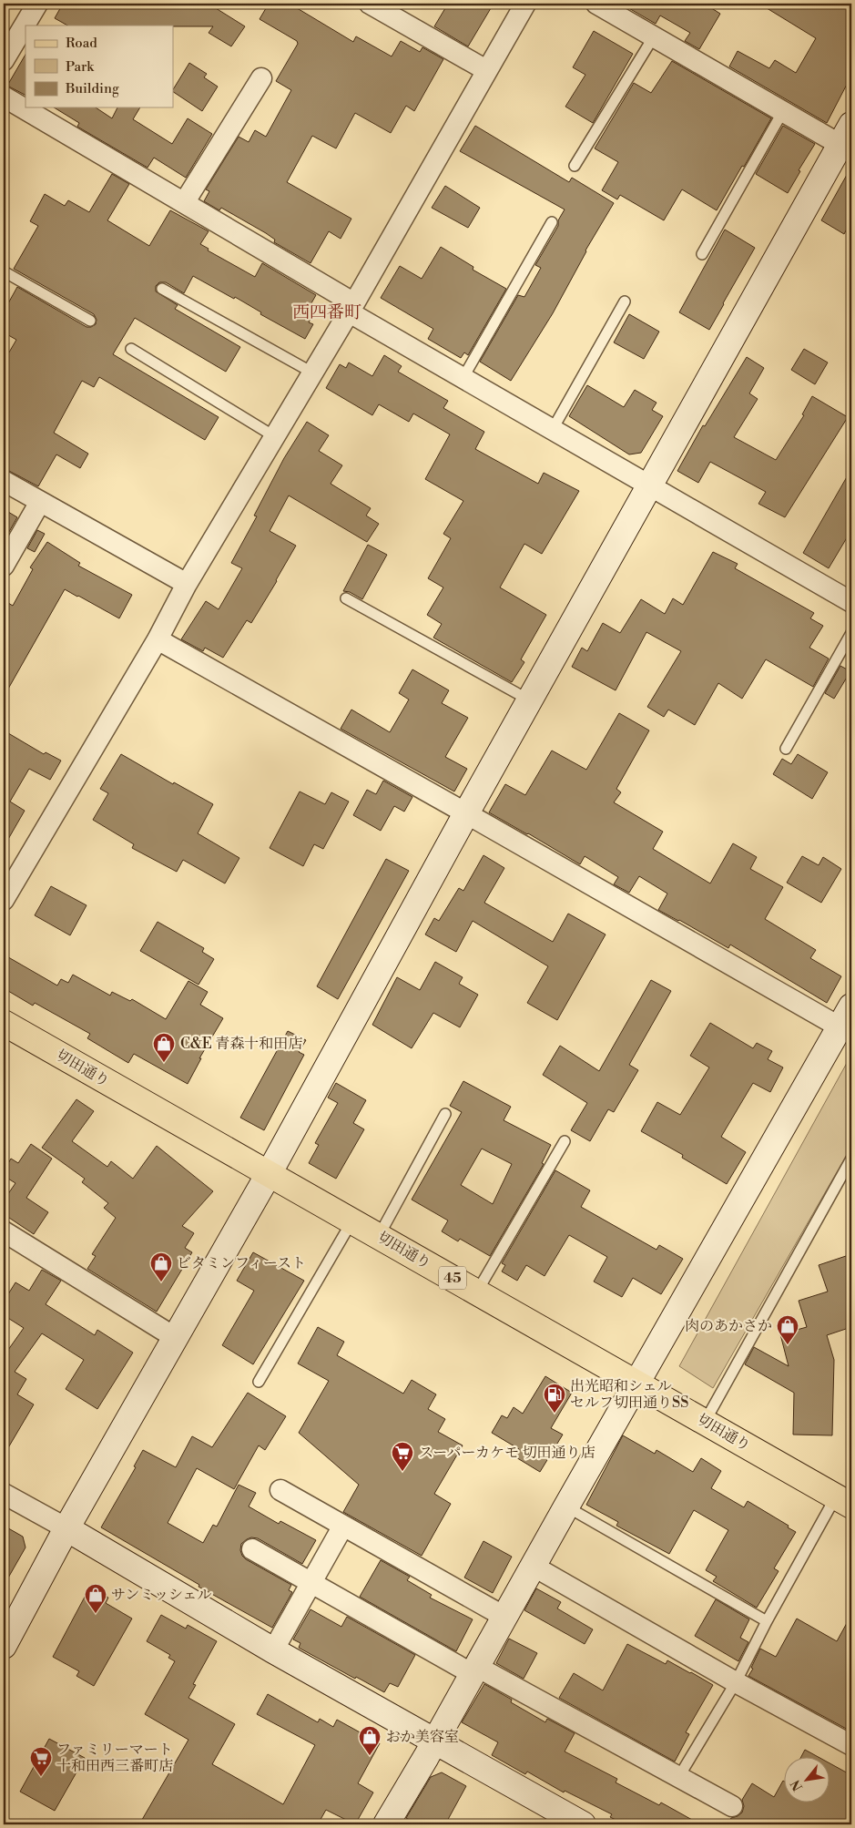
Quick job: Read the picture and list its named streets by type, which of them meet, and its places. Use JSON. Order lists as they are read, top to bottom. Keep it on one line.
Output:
{"streets":{"main road":["切田通り","45"]},"districts":["西四番町"],"places":{"shop":["C&E 青森十和田店","ビタミンフィースト","肉のあかさか","サンミッシェル","おか美容室"],"fuel station":["出光昭和シェル セルフ切田通りSS"],"supermarket":["スーパーカケモ 切田通り店","ファミリーマート 十和田西三番町店"]},"legend":["Road","Park","Building"],"north":"bottom left"}
